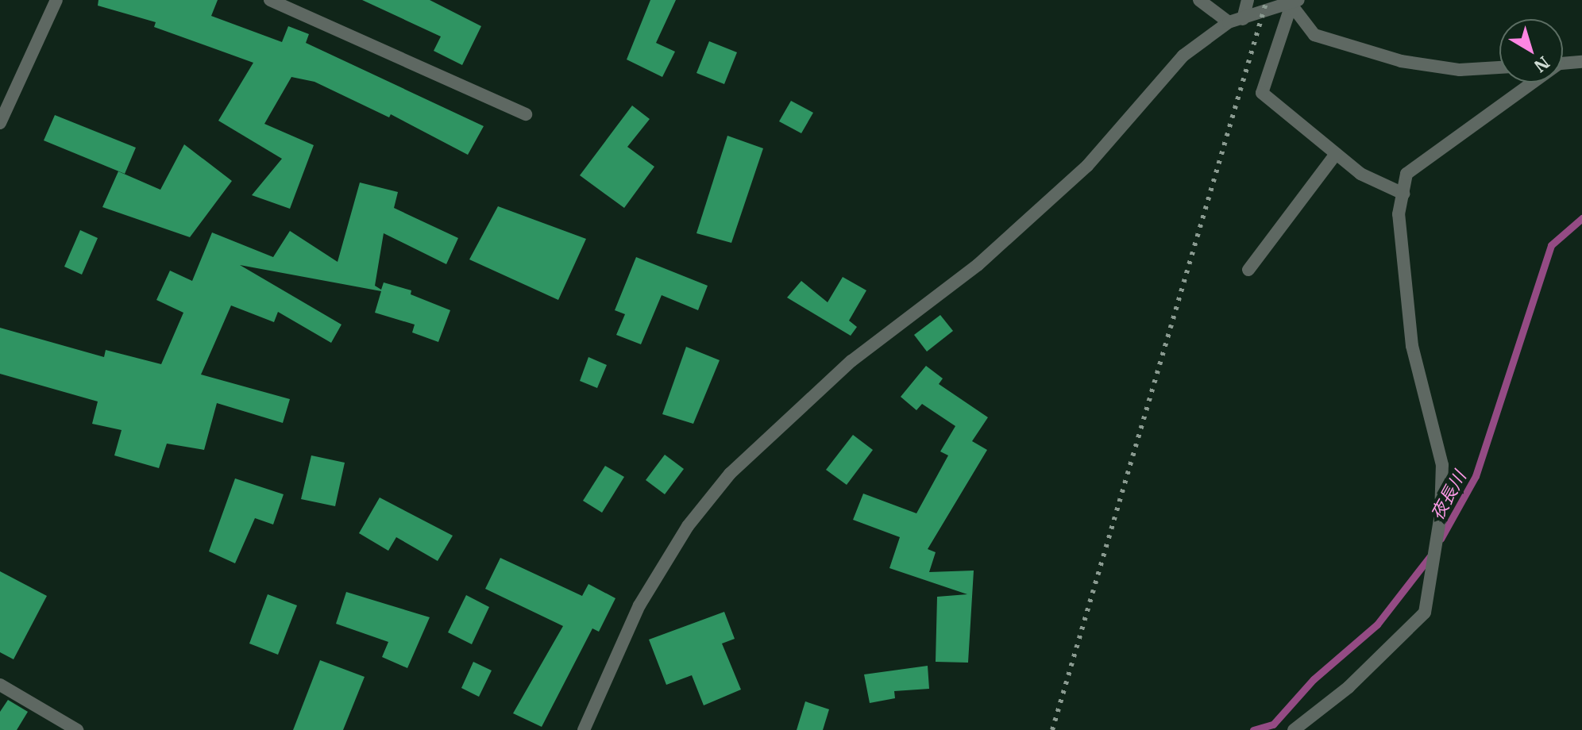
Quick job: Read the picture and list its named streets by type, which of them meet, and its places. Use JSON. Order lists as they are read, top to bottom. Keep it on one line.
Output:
{"water":["夜長川"],"north":"bottom right"}
